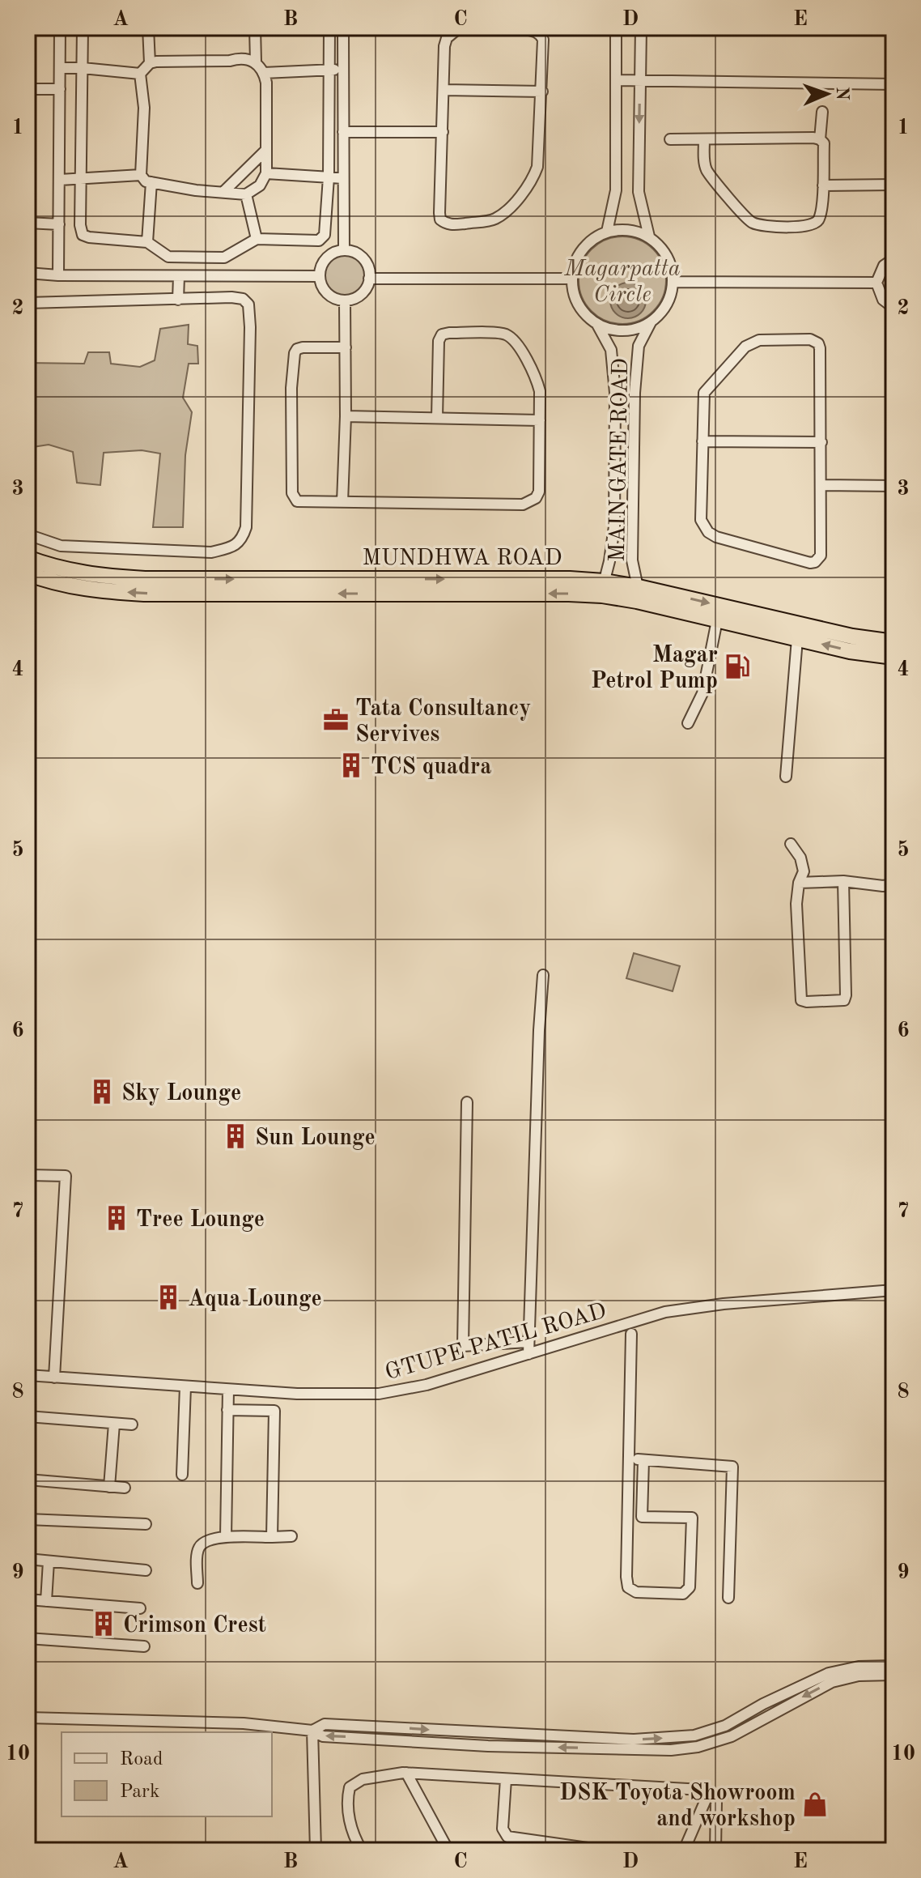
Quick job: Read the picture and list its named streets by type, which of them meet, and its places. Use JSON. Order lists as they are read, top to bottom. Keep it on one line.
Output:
{"streets":{"highway":["MUNDHWA ROAD"],"street":["MAIN GATE ROAD","GTUPE PATIL ROAD"]},"crossings":[["MAIN GATE ROAD","MUNDHWA ROAD"]],"parks":["Magarpatta Circle"],"places":{"fuel station":["Magar Petrol Pump"],"office":["Tata Consultancy Servives"],"building":["TCS quadra","Sky Lounge","Sun Lounge","Tree Lounge","Aqua Lounge","Crimson Crest"],"shop":["DSK Toyota Showroom and workshop"]},"legend":["Road","Park"],"north":"right","grid":{"columns":["A","B","C","D","E"],"rows":["1","2","3","4","5","6","7","8","9","10"]}}
